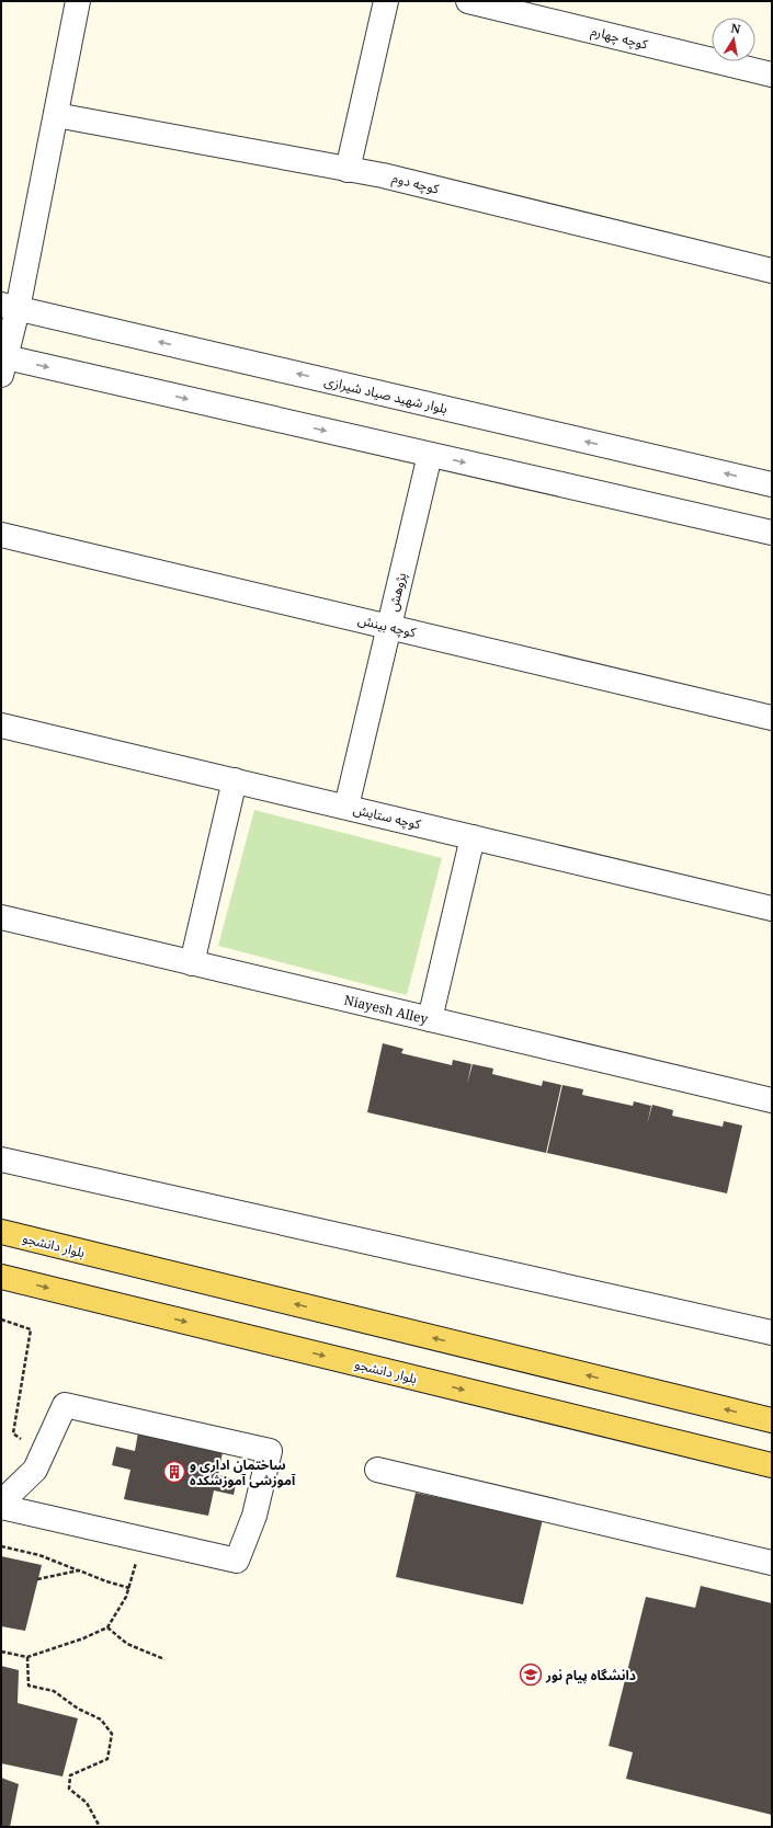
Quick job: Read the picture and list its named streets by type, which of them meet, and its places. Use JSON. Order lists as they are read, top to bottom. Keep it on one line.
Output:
{"streets":{"main road":["بلوار دانشجو"],"street":["کوچه چهارم","کوچه دوم","بلوار شهید صیاد شیرازی","پژوهش","کوچه بینش","کوچه ستایش","Niayesh Alley"]},"crossings":[["پژوهش","کوچه بینش"],["پژوهش","کوچه ستایش"]],"places":{"building":["ساختمان اداری و آموزشی آموزشکده"],"school or university":["دانشگاه پیام نور"]},"north":"top"}
